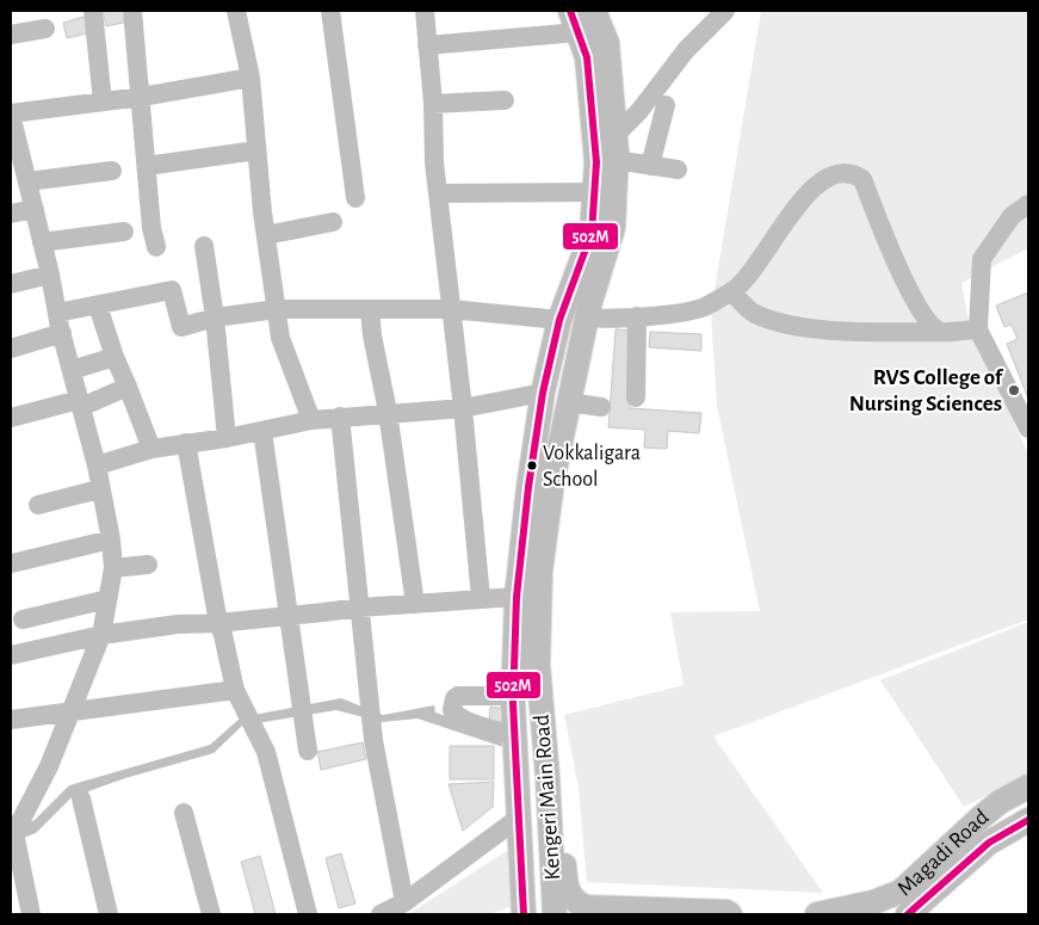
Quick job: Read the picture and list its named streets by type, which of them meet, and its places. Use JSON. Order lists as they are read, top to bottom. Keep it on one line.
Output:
{"streets":{"main road":["Kengeri Main Road","Magadi Road"]},"places":["RVS College of Nursing Sciences","Vokkaligara School"],"lines":["transit line 502M"]}
